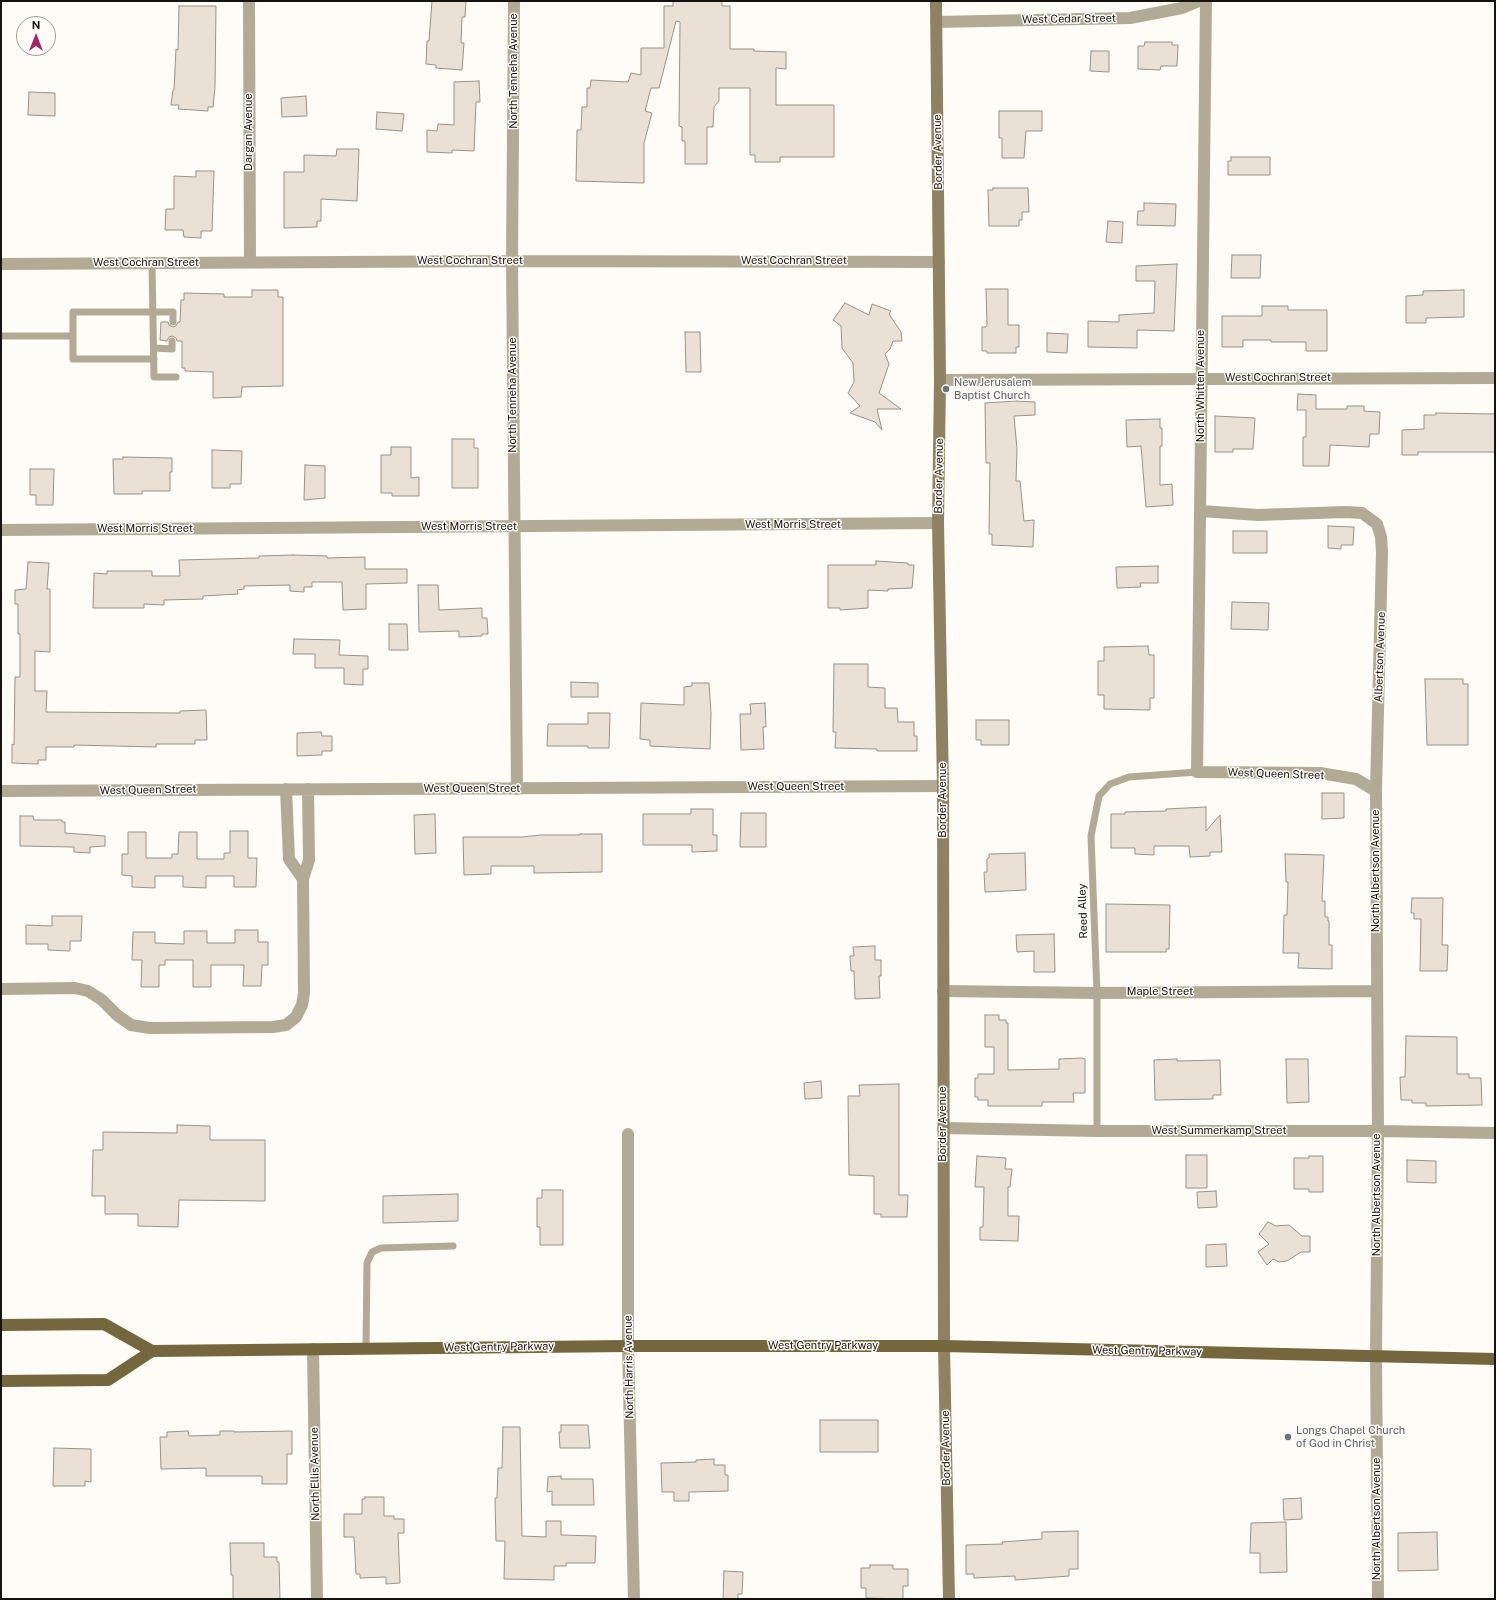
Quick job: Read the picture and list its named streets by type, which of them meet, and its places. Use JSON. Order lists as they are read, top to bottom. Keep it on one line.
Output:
{"streets":{"main road":["West Gentry Parkway"],"street":["West Cedar Street","North Tenneha Avenue","Dargan Avenue","Border Avenue","West Cochran Street","North Whitten Avenue","West Morris Street","Albertson Avenue","West Queen Street","North Albertson Avenue","Maple Street","West Summerkamp Street","North Harris Avenue","North Ellis Avenue"],"lane":["Reed Alley"]},"crossings":[["West Cedar Street","Border Avenue"],["North Tenneha Avenue","West Cochran Street"],["North Tenneha Avenue","West Morris Street"],["North Tenneha Avenue","West Queen Street"],["Dargan Avenue","West Cochran Street"],["Border Avenue","West Cochran Street"],["Border Avenue","West Morris Street"],["Border Avenue","West Queen Street"],["Border Avenue","Maple Street"],["Border Avenue","West Summerkamp Street"],["Border Avenue","West Gentry Parkway"],["West Cochran Street","North Whitten Avenue"],["North Whitten Avenue","Albertson Avenue"],["North Whitten Avenue","West Queen Street"],["North Whitten Avenue","Reed Alley"],["Albertson Avenue","West Queen Street"],["Albertson Avenue","North Albertson Avenue"],["West Queen Street","North Albertson Avenue"],["West Queen Street","Reed Alley"],["North Albertson Avenue","Maple Street"],["North Albertson Avenue","West Summerkamp Street"],["North Albertson Avenue","West Gentry Parkway"],["Reed Alley","Maple Street"],["Reed Alley","West Summerkamp Street"],["West Gentry Parkway","North Harris Avenue"],["West Gentry Parkway","North Ellis Avenue"]],"places":["New Jerusalem Baptist Church","Longs Chapel Church of God in Christ"],"north":"top"}
